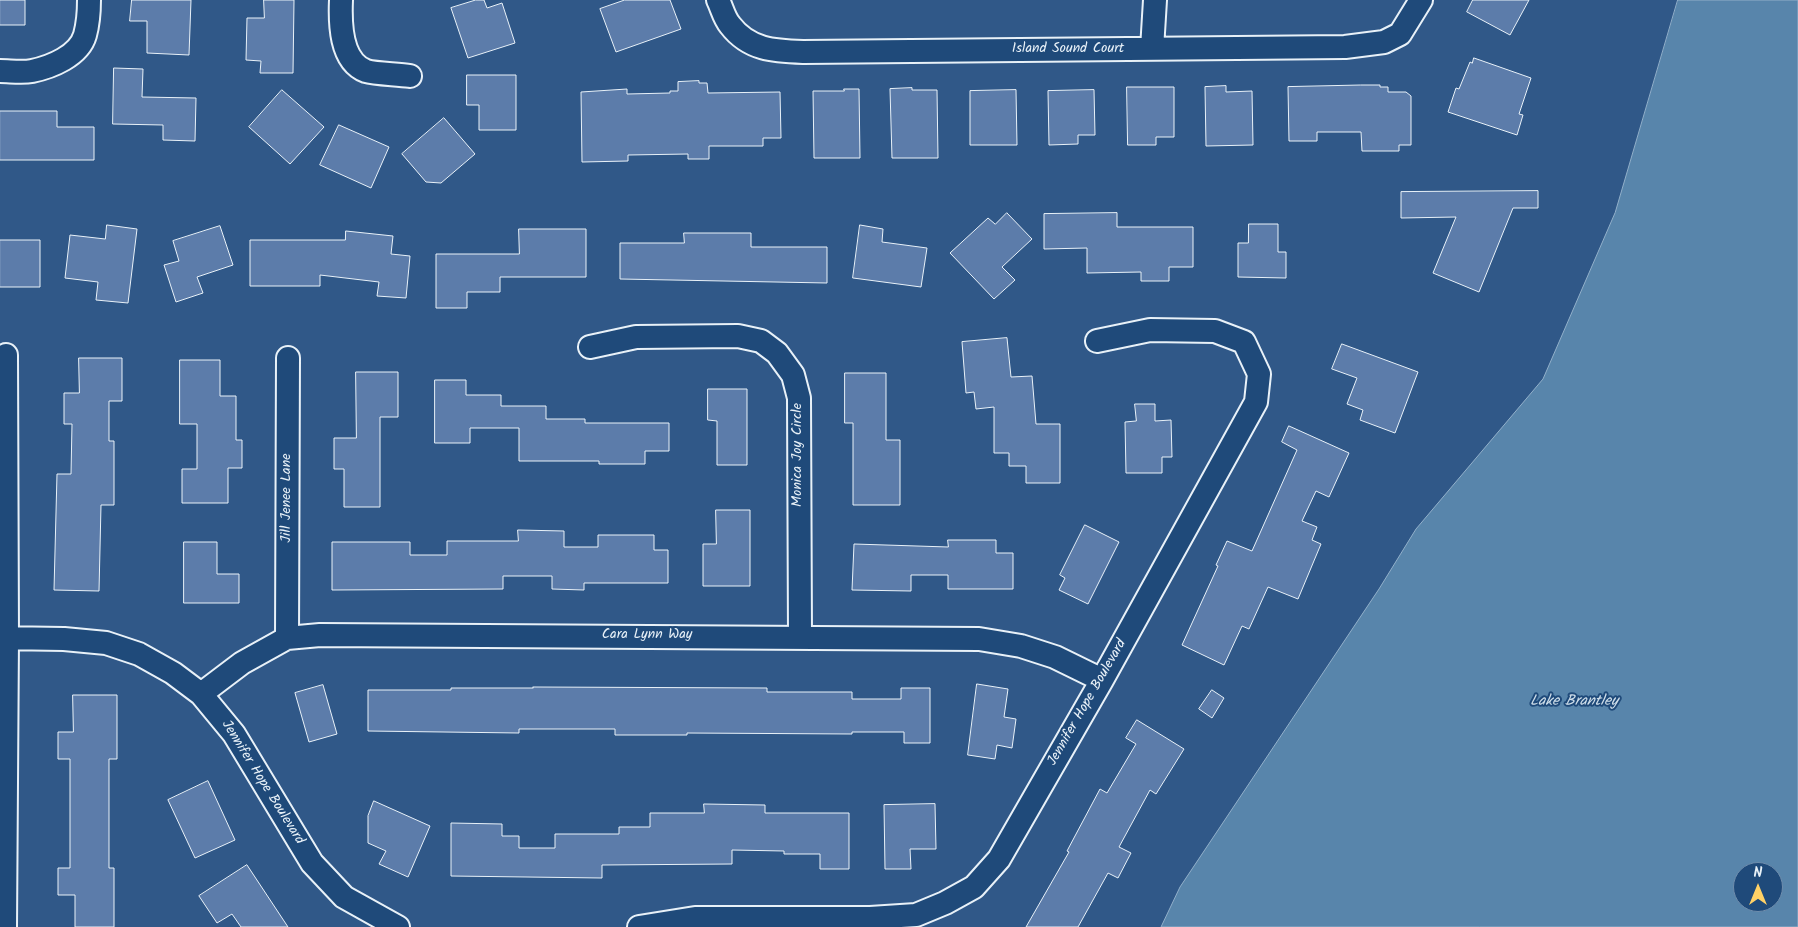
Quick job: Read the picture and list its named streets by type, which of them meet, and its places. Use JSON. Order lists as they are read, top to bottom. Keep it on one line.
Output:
{"streets":{"street":["Island Sound Court","Monica Joy Circle","Jill Jenee Lane","Cara Lynn Way","Jennifer Hope Boulevard"]},"crossings":[["Monica Joy Circle","Cara Lynn Way"],["Jill Jenee Lane","Cara Lynn Way"],["Cara Lynn Way","Jennifer Hope Boulevard"]],"water":["Lake Brantley"],"north":"top"}
